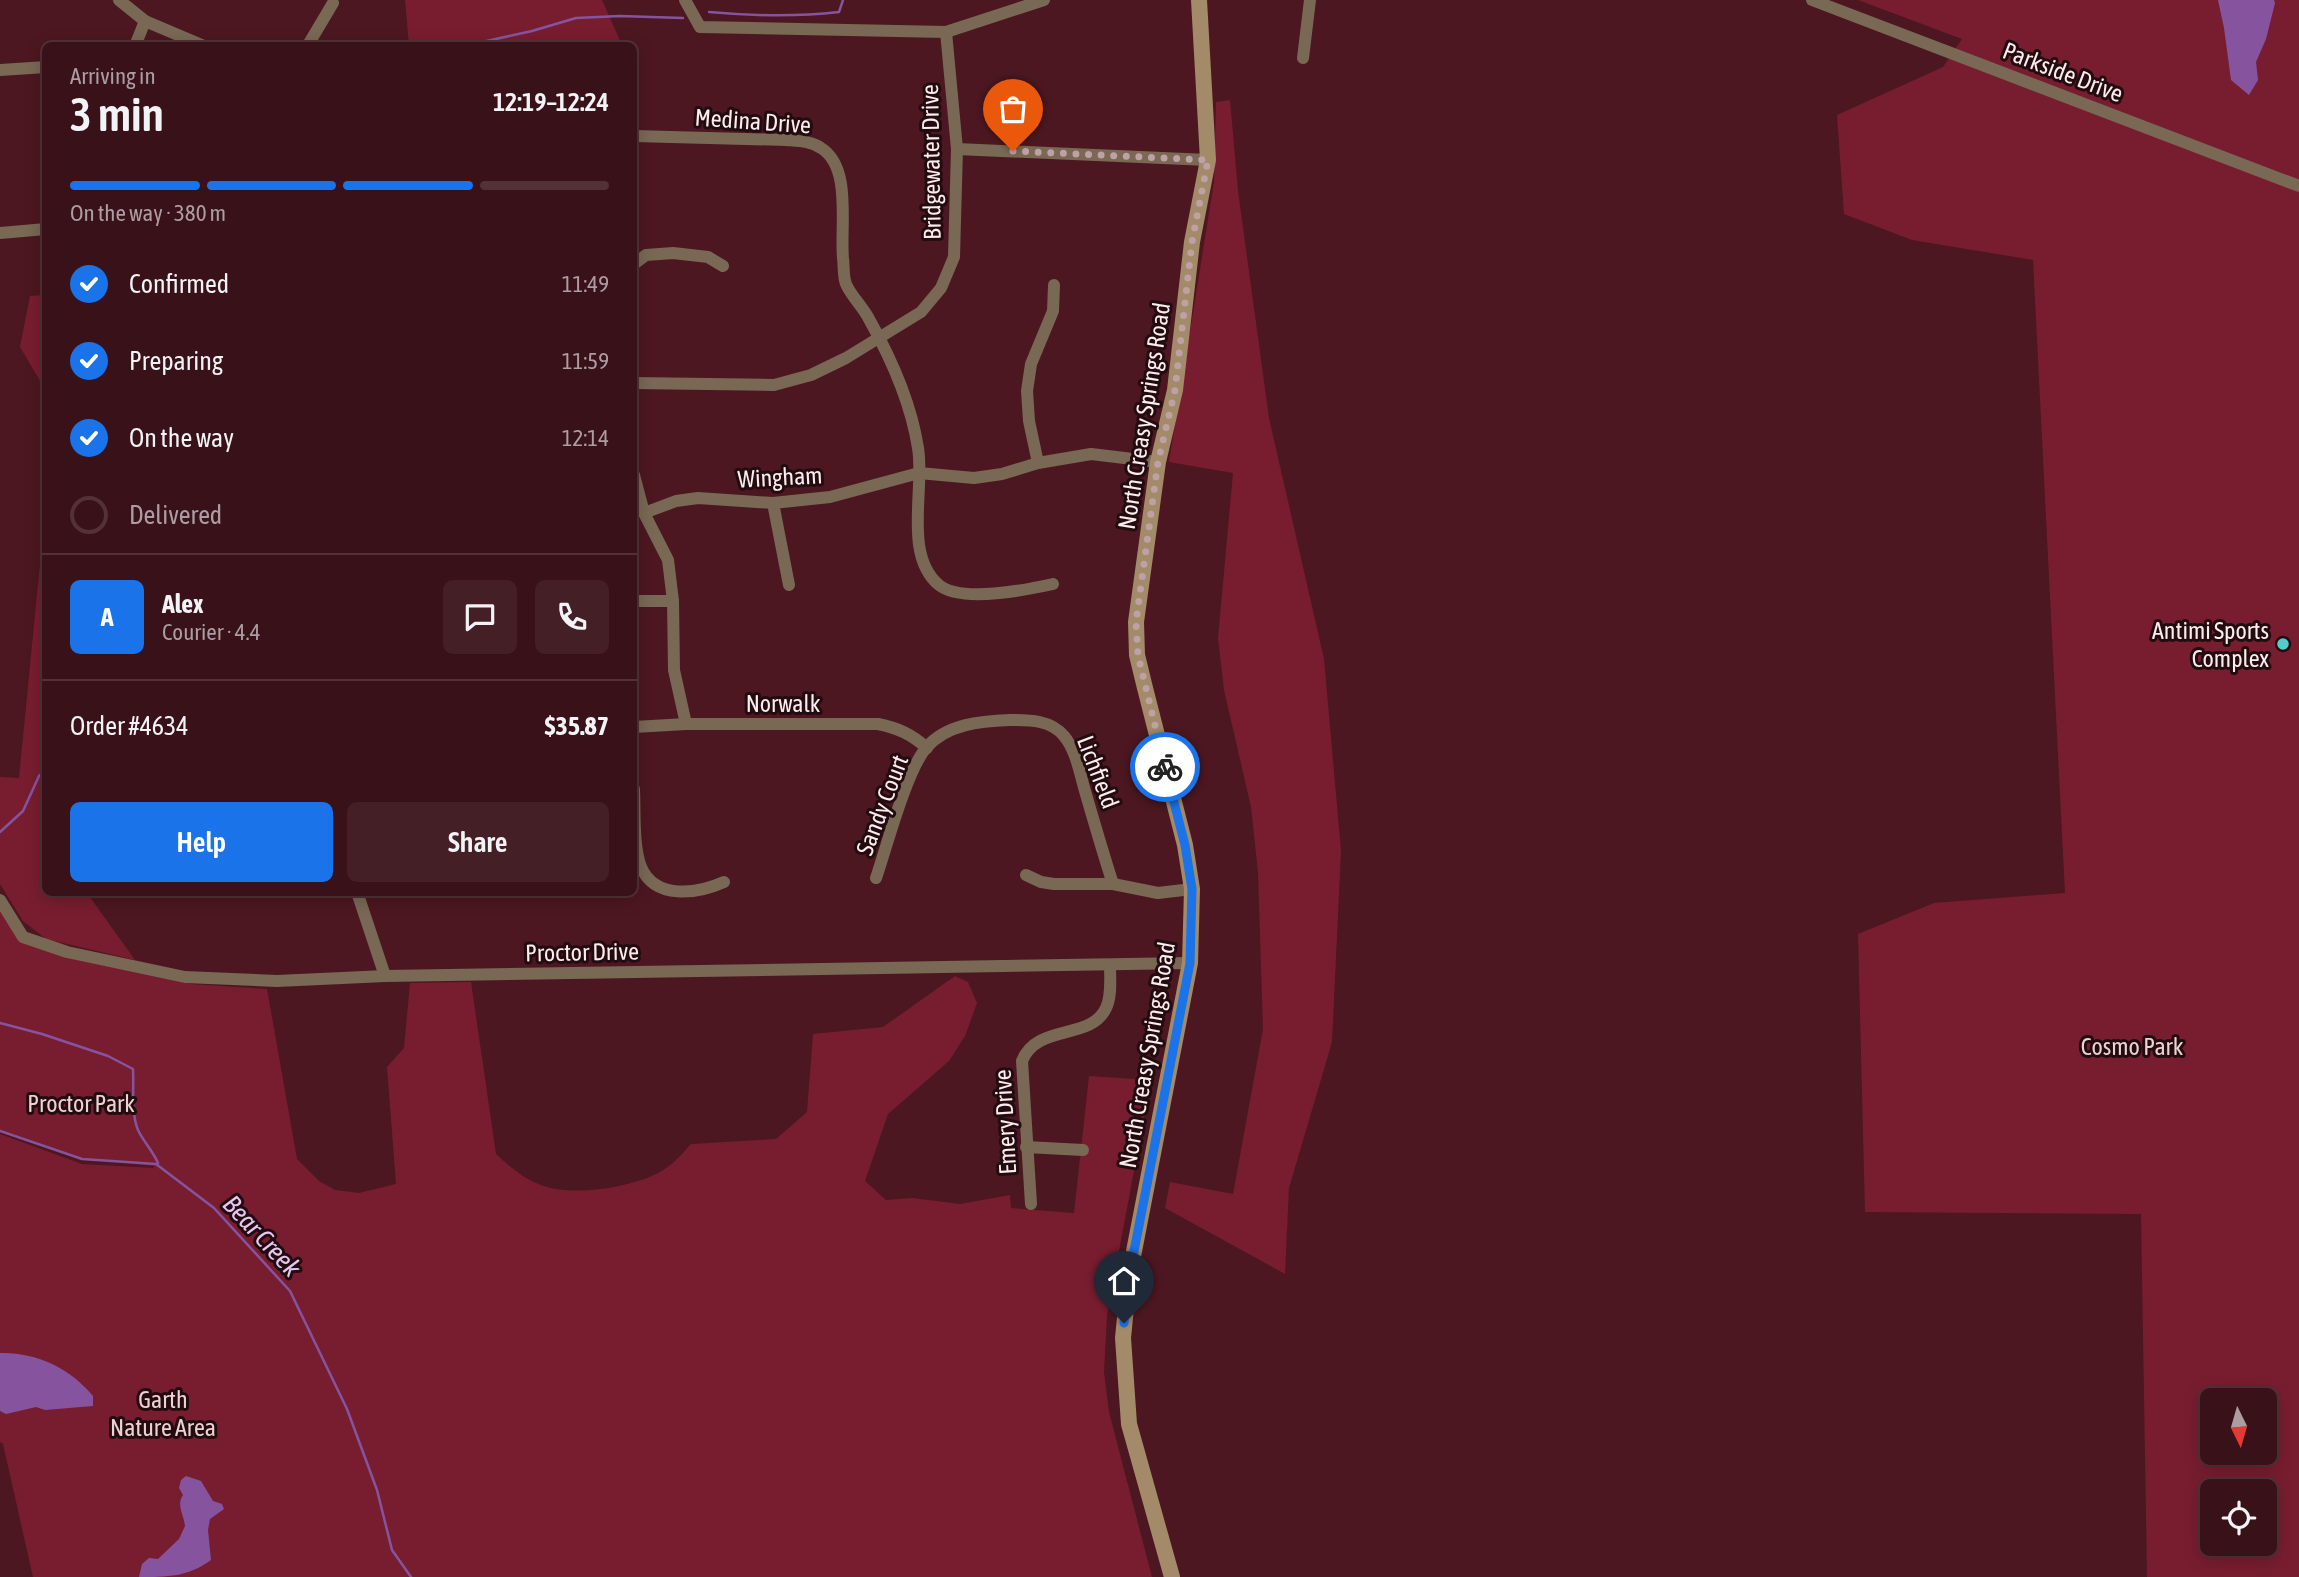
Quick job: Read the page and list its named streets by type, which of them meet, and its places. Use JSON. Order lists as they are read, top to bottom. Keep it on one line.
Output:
{"streets":{"street":["Parkside Drive","Medina Drive","Bridgewater Drive","North Creasy Springs Road","Wingham","Norwalk","Lichfield","Sandy Court","Proctor Drive","Emery Drive"]},"crossings":[["Medina Drive","Bridgewater Drive"],["North Creasy Springs Road","Wingham"],["North Creasy Springs Road","Proctor Drive"],["Norwalk","Lichfield"],["Norwalk","Sandy Court"],["Lichfield","Sandy Court"],["Proctor Drive","Emery Drive"]],"water":["Bear Creek"],"parks":["Cosmo Park","Proctor Park","Garth Nature Area"],"places":["Antimi Sports Complex"],"north":"bottom","page":{"heading":["3 min","Arriving in","12:19–12:24"],"panel":["Alex","Courier · 4.4","Order #4634","$35.87"],"bar":"On the way · 380 m","list":[["Confirmed","11:49"],["Preparing","11:59"],["On the way","12:14"],"Delivered"],"round":"A","buttons":["Help","Share"]}}
